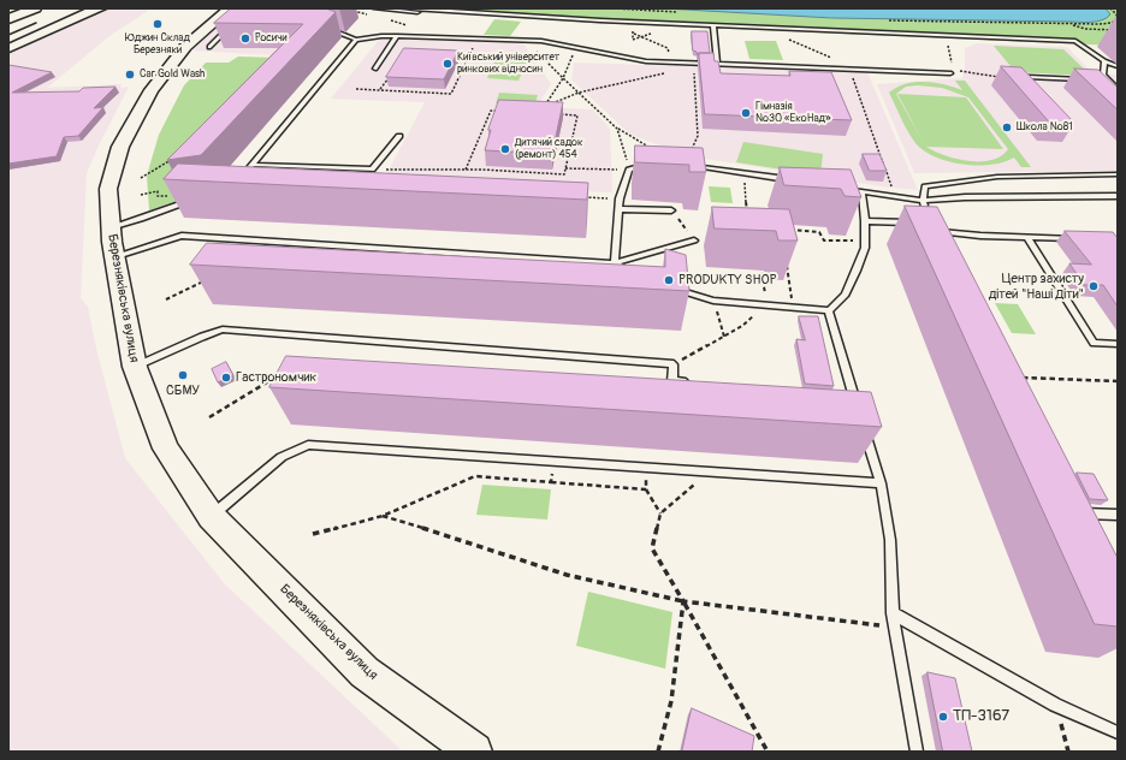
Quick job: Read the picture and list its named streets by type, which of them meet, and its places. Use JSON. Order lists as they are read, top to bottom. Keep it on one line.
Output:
{"streets":{"street":["Березняківська вулиця"]},"places":["Юджин Склад Березняки","Росичи","Київський університет ринкових відносин","Car Gold Wash","Гімназія №30 «ЕкоНад»","Школа №81","Дитячий садок (ремонт) 454","PRODUKTY SHOP","Центр захисту дітей \"Наші Діти\"","СБМУ","Гастрономчик","ТП-3167"]}
